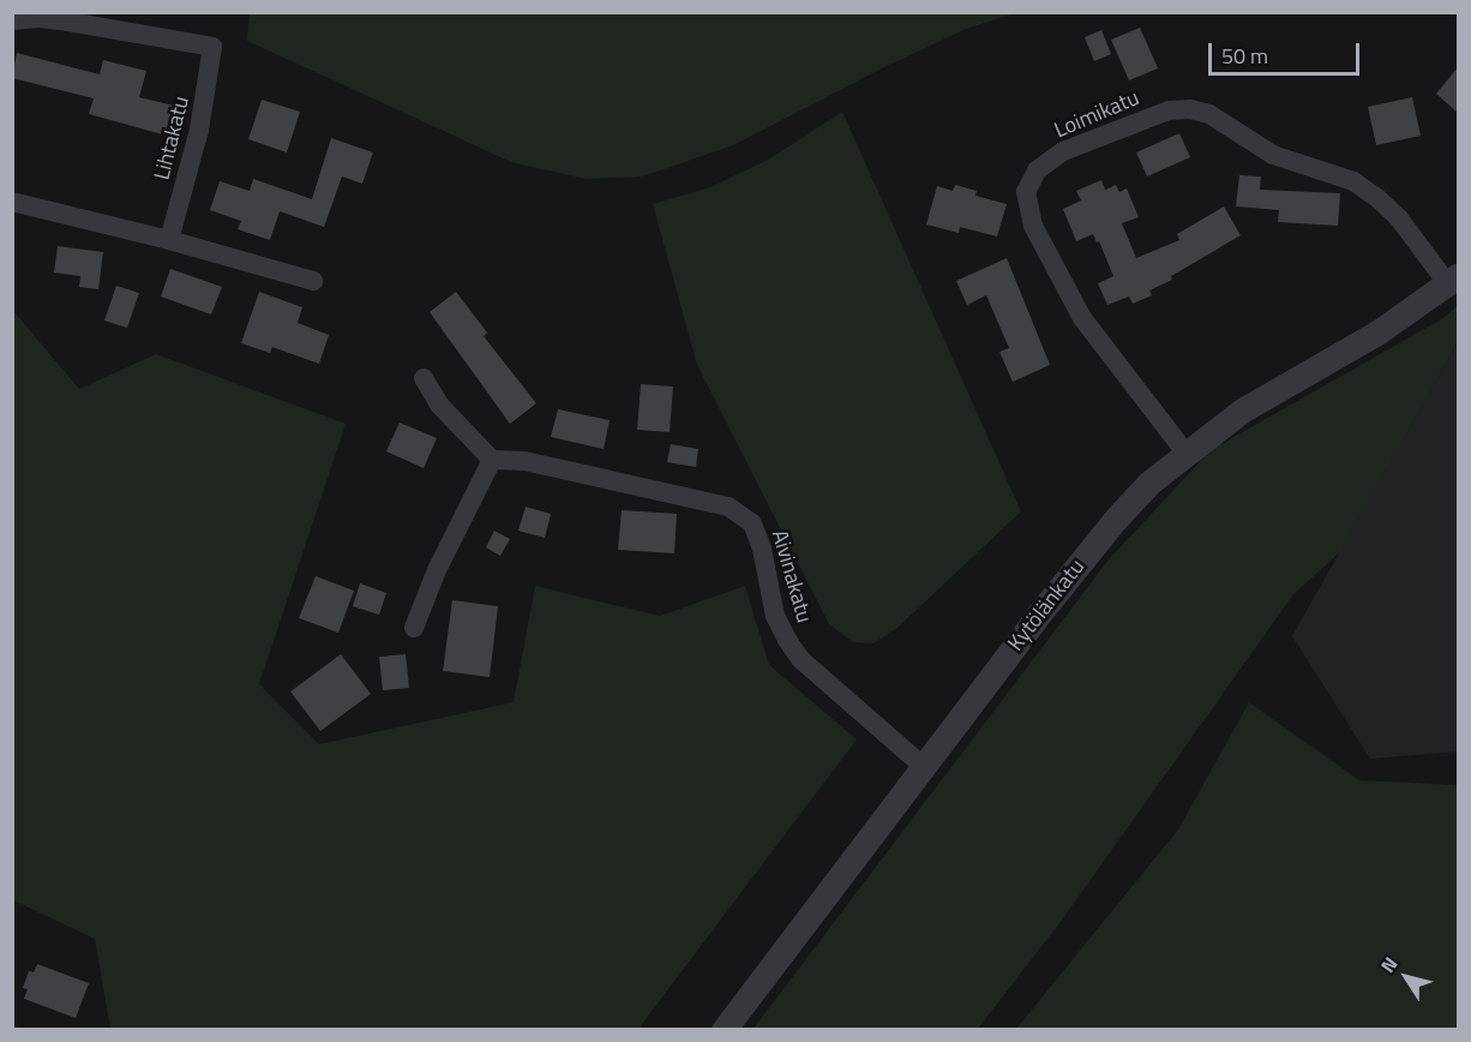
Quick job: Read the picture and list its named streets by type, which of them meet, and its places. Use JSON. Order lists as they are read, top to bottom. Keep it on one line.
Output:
{"streets":{"street":["Loimikatu","Lihtakatu","Aivinakatu","Kytölänkatu"]},"crossings":[["Loimikatu","Kytölänkatu"],["Aivinakatu","Kytölänkatu"]],"scale_bar":"50 m","north":"top left"}
